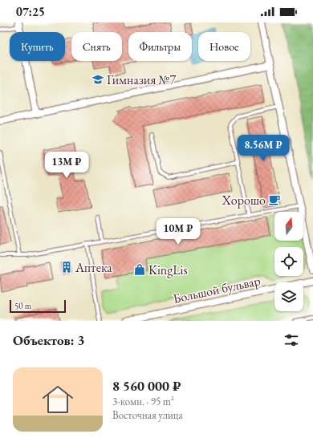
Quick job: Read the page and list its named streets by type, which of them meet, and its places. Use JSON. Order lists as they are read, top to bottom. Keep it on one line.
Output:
{"streets":{"street":["Большой бульвар"]},"places":{"school or university":["Гимназия №7"],"cafe":["Хорошо"],"building":["Аптека"],"shop":["KingLis"]},"scale_bar":"50 m","north":"top","page":{"status":"07:25","chip":["Купить","Снять","Фильтры","Новое"],"price":["8.56M ₽","13M ₽","10M ₽"],"scale":"50 m","heading":"Объектов: 3","list":[{"name":"8 560 000 ₽","note":"3-комн. · 95 m² · Восточная улица"}]}}
